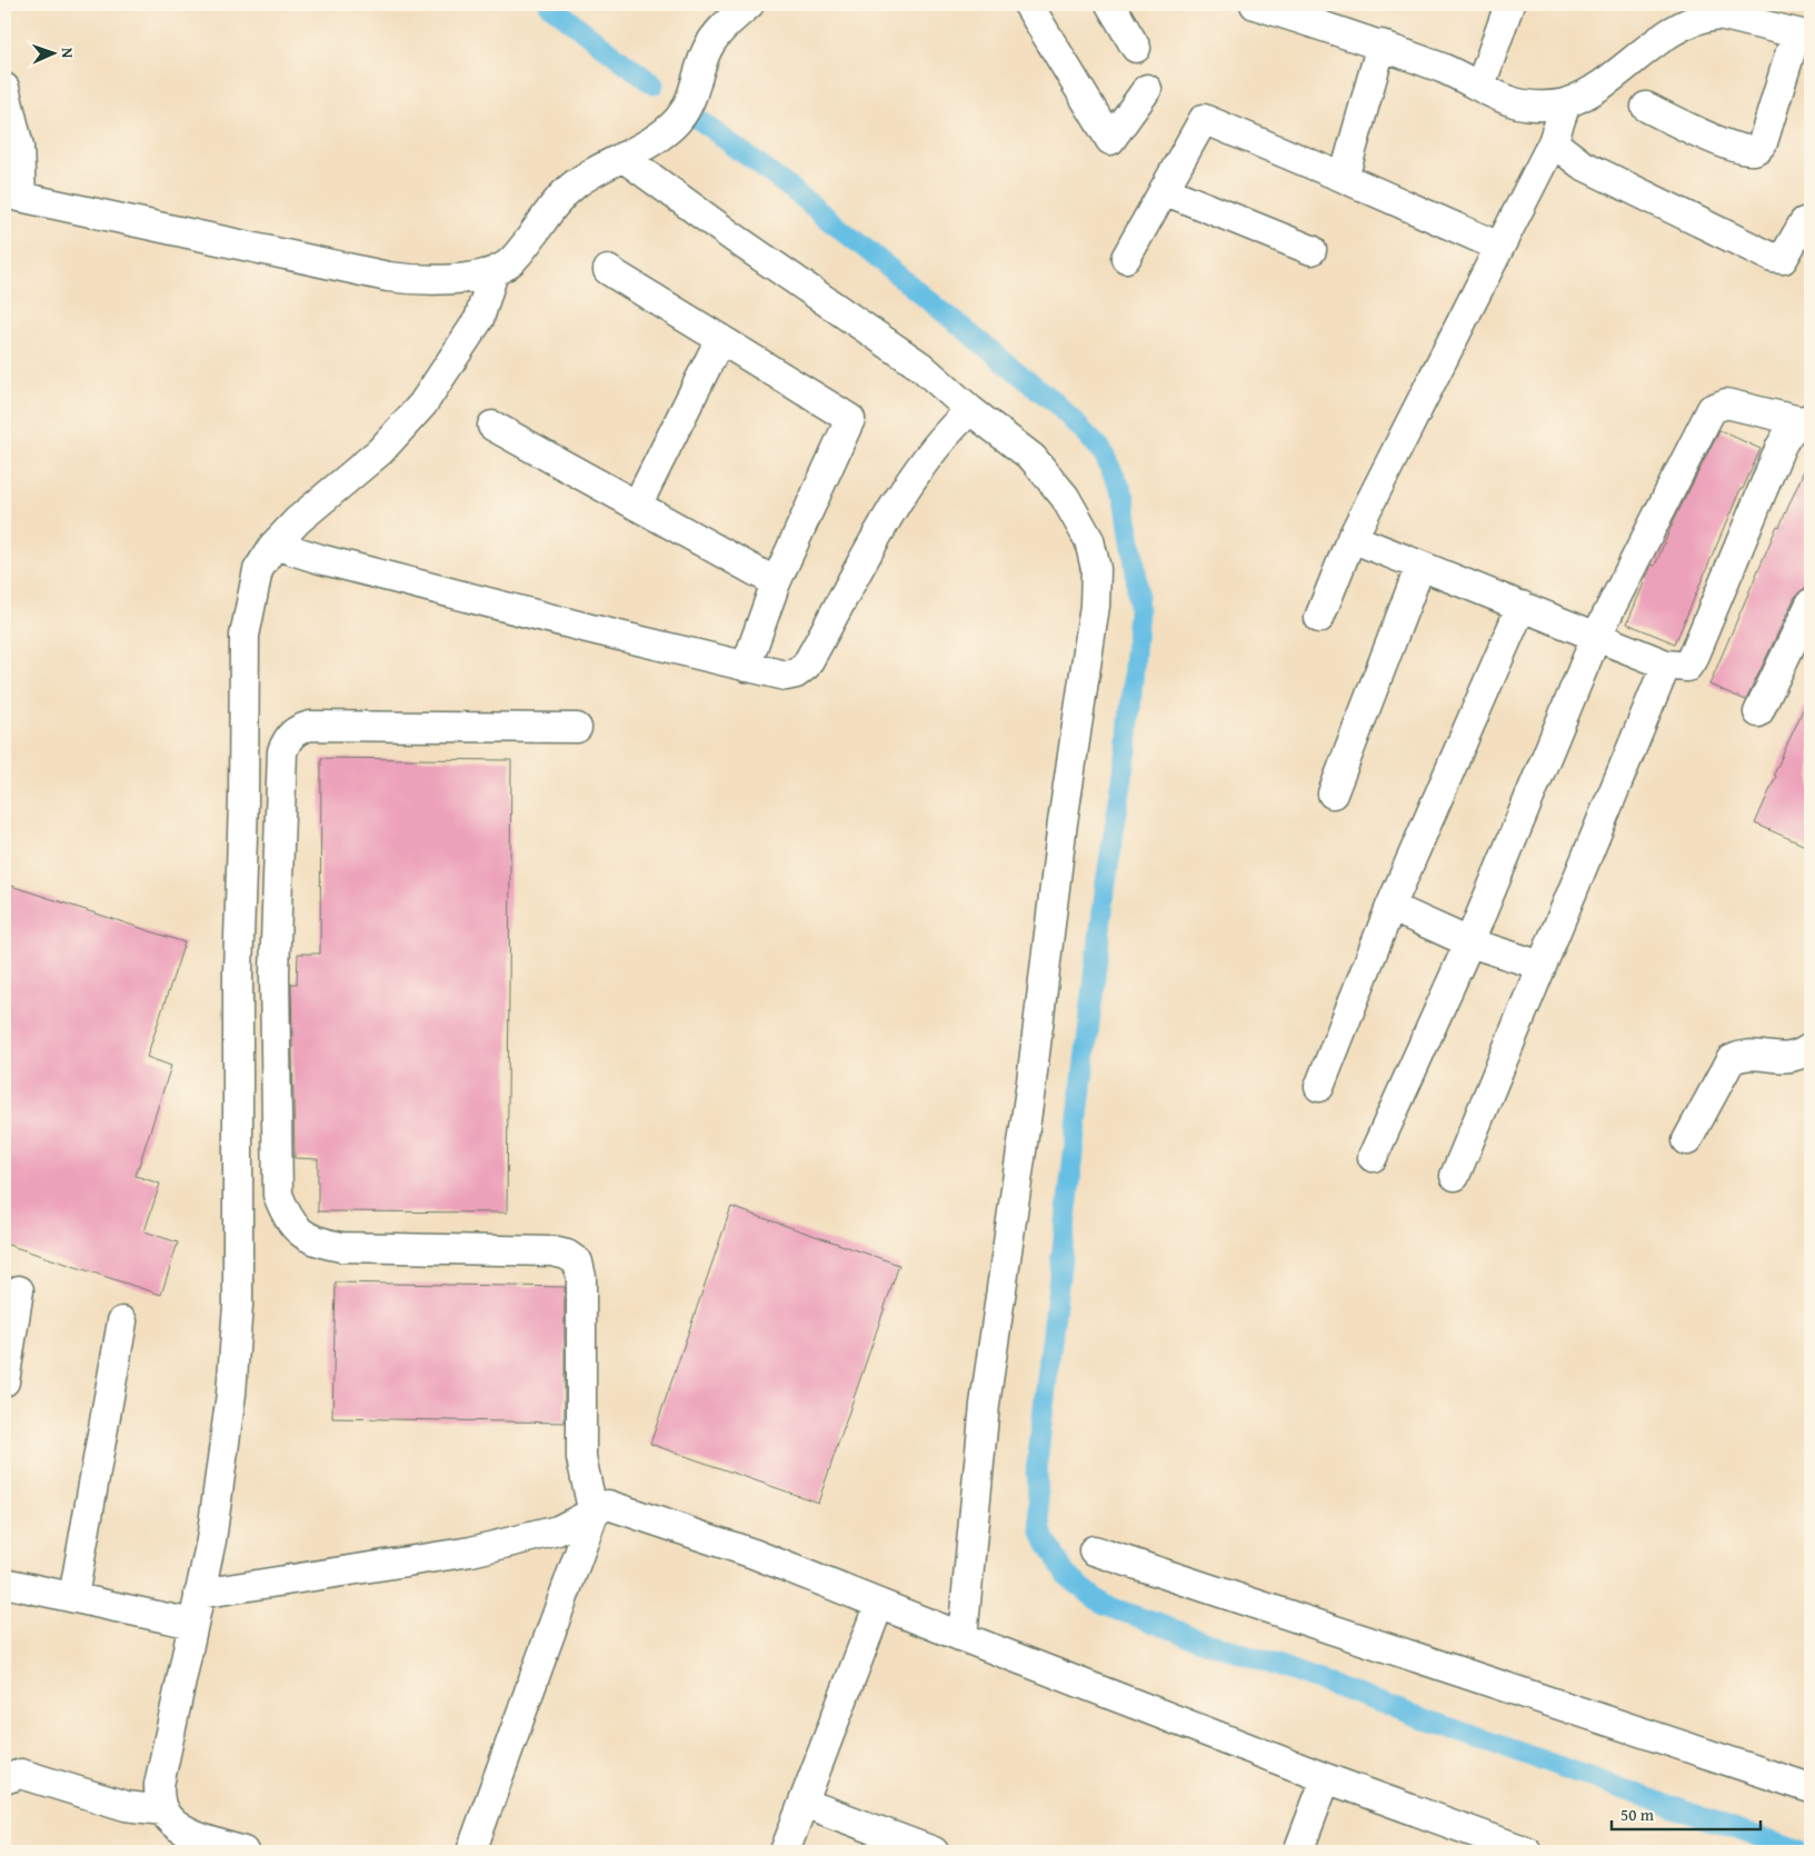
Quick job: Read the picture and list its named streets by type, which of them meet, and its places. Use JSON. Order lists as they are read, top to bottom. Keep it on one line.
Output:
{"scale_bar":"50 m","north":"right"}
